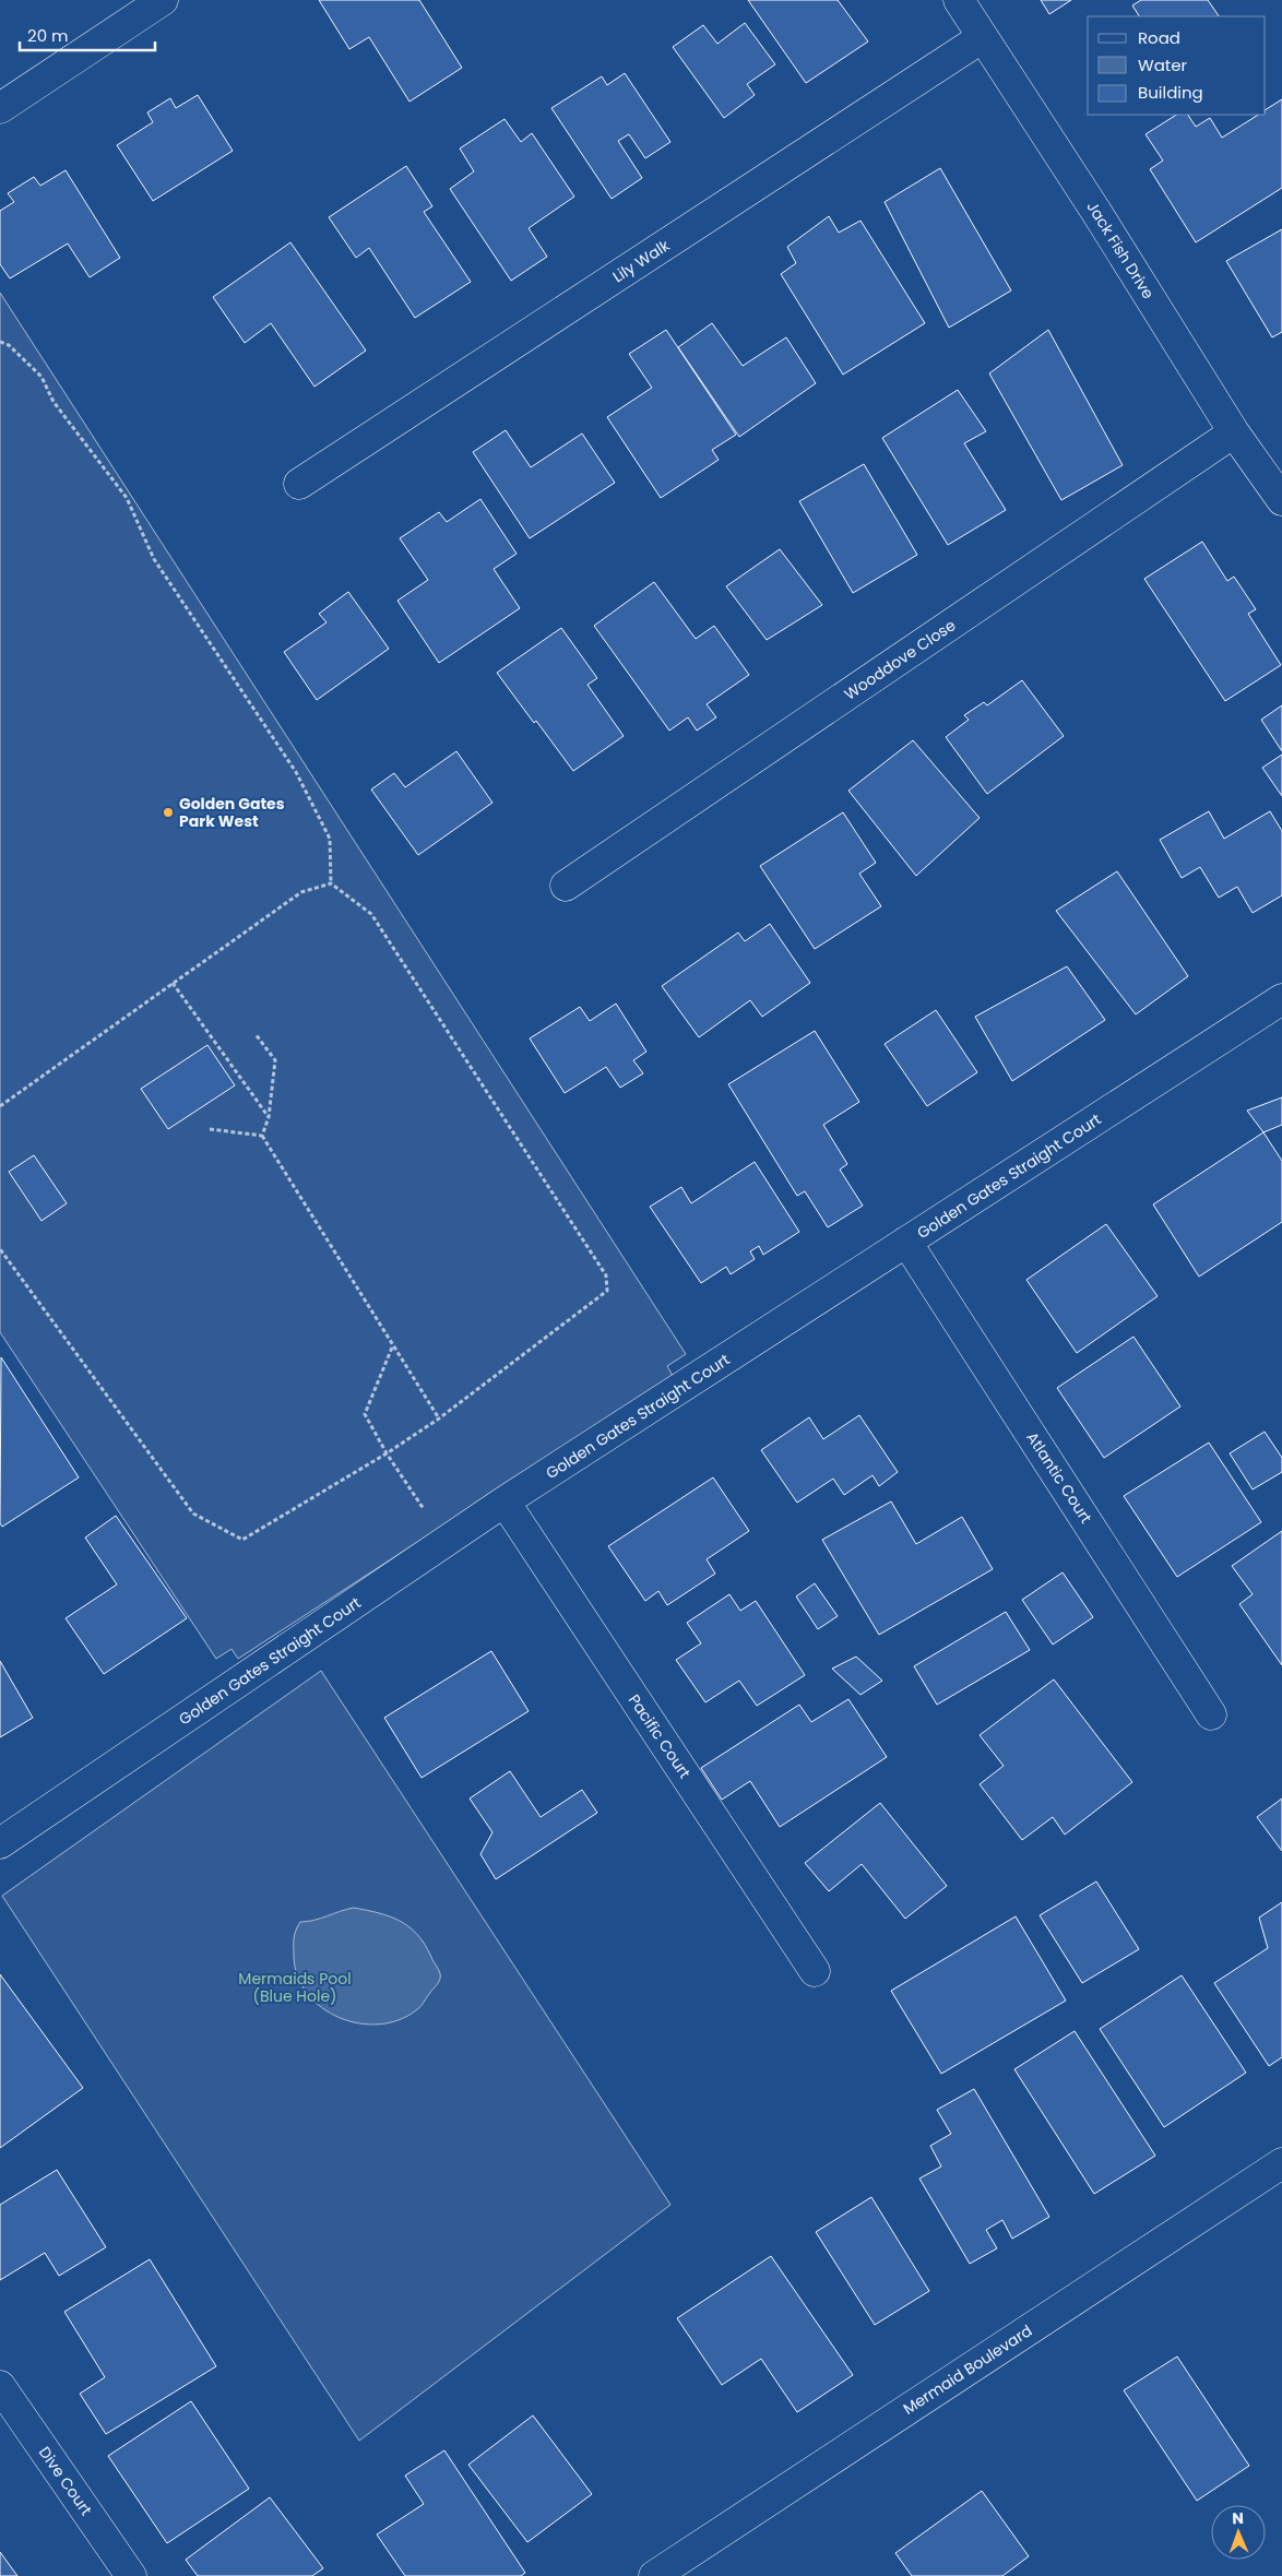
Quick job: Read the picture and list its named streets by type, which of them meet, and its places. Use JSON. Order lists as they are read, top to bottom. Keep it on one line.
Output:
{"streets":{"street":["Jack Fish Drive","Lily Walk","Wooddove Close","Golden Gates Straight Court","Atlantic Court","Pacific Court","Mermaid Boulevard","Dive Court"]},"crossings":[["Jack Fish Drive","Lily Walk"],["Jack Fish Drive","Wooddove Close"],["Golden Gates Straight Court","Atlantic Court"],["Golden Gates Straight Court","Pacific Court"]],"parks":["Mermaids Pool (Blue Hole)"],"places":["Golden Gates Park West"],"legend":["Road","Water","Building"],"scale_bar":"20 m","north":"top"}
